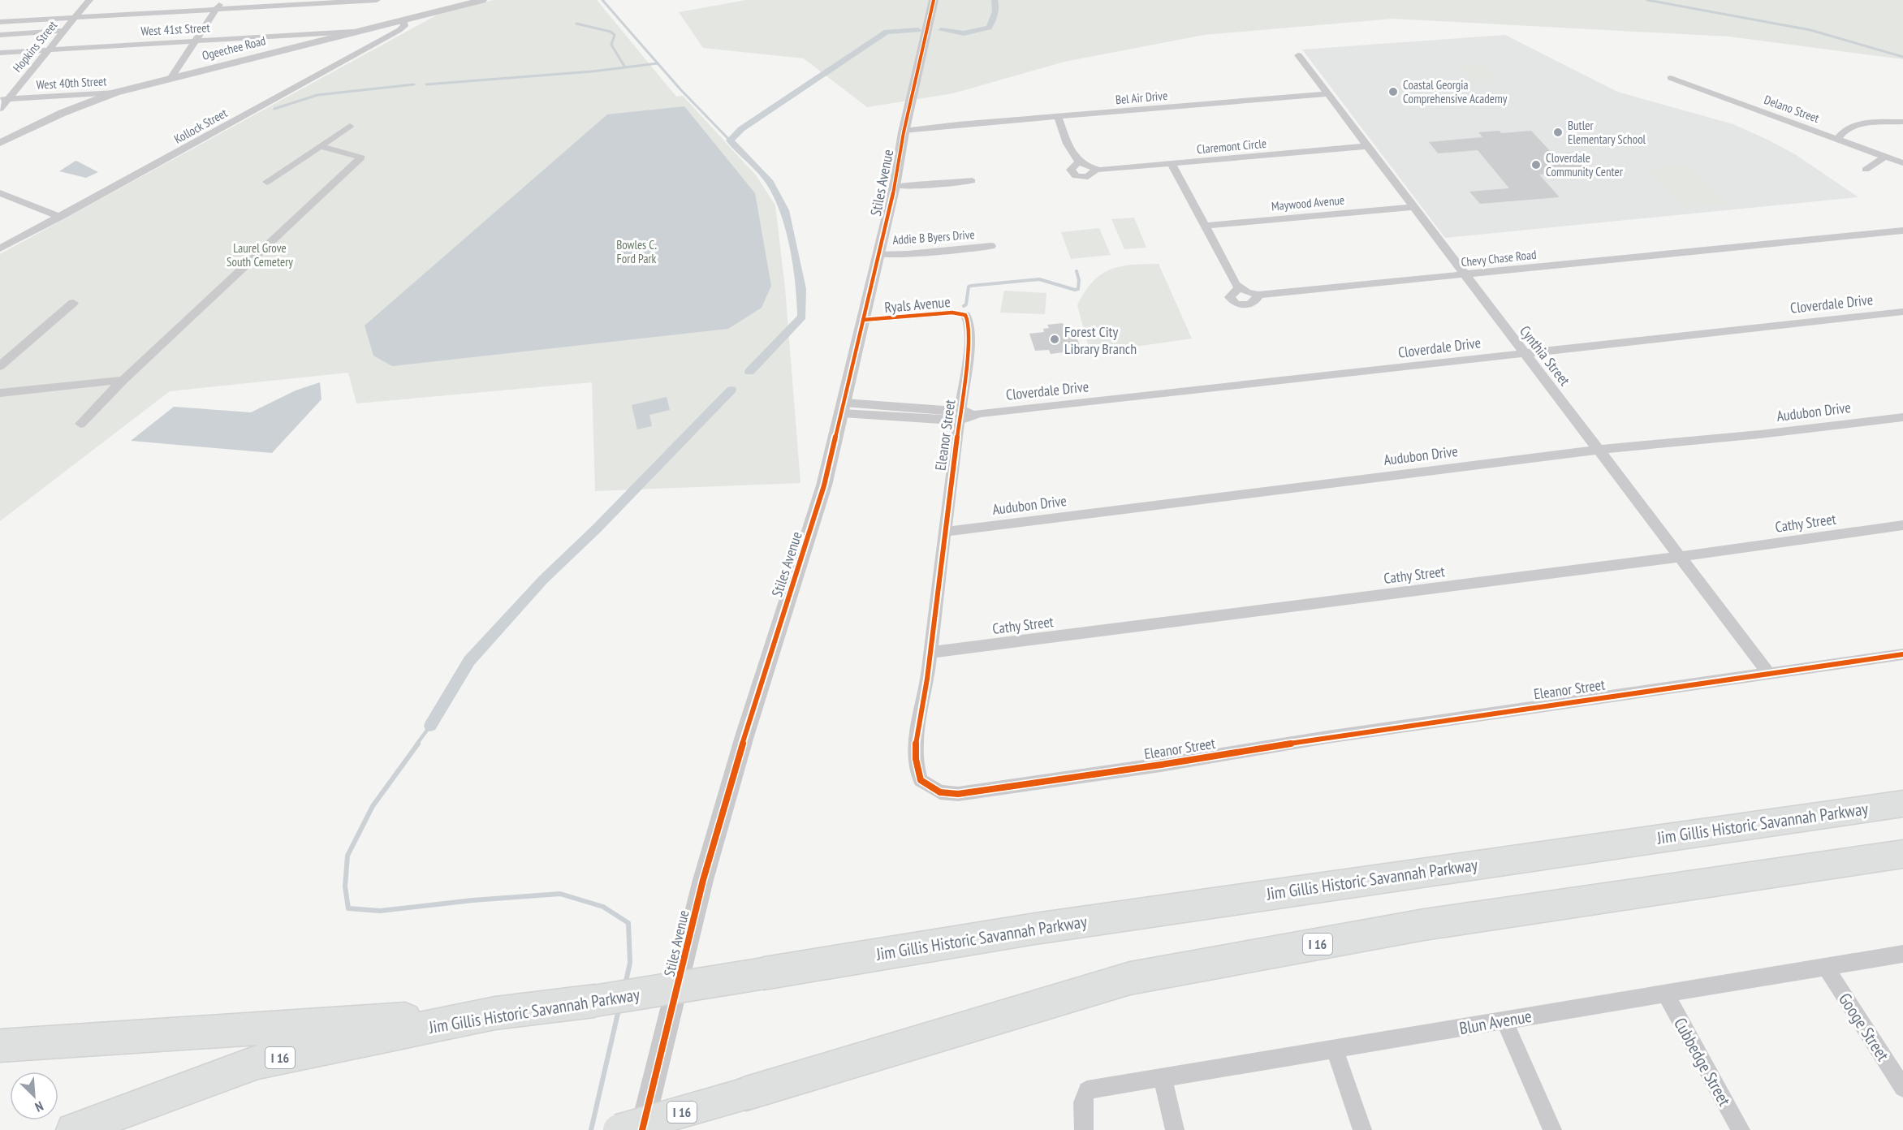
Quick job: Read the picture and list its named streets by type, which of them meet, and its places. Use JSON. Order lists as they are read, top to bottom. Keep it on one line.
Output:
{"streets":{"highway":["Jim Gillis Historic Savannah Parkway","I 16"],"street":["West 41st Street","Hopkins Street","Ogeechee Road","West 40th Street","Bel Air Drive","Delano Street","Kollock Street","Claremont Circle","Stiles Avenue","Maywood Avenue","Addie B Byers Drive","Chevy Chase Road","Cloverdale Drive","Ryals Avenue","Cynthia Street","Audubon Drive","Eleanor Street","Cathy Street","Blun Avenue","Googe Street","Cubbedge Street"]},"crossings":[["West 41st Street","Hopkins Street"],["West 41st Street","Ogeechee Road"],["Hopkins Street","West 40th Street"],["Ogeechee Road","West 40th Street"],["Ogeechee Road","Kollock Street"],["Bel Air Drive","Claremont Circle"],["Bel Air Drive","Stiles Avenue"],["Bel Air Drive","Cynthia Street"],["Claremont Circle","Cynthia Street"],["Stiles Avenue","Addie B Byers Drive"],["Stiles Avenue","Cloverdale Drive"],["Stiles Avenue","Ryals Avenue"],["Maywood Avenue","Cynthia Street"],["Chevy Chase Road","Cynthia Street"],["Cloverdale Drive","Cynthia Street"],["Cloverdale Drive","Eleanor Street"],["Ryals Avenue","Eleanor Street"],["Cynthia Street","Audubon Drive"],["Cynthia Street","Eleanor Street"],["Cynthia Street","Cathy Street"],["Audubon Drive","Eleanor Street"],["Eleanor Street","Cathy Street"],["Blun Avenue","Googe Street"],["Blun Avenue","Cubbedge Street"]],"parks":["Bowles C. Ford Park","Laurel Grove South Cemetery"],"places":["Coastal Georgia Comprehensive Academy","Butler Elementary School","Cloverdale Community Center","Forest City Library Branch"],"north":"bottom right"}
